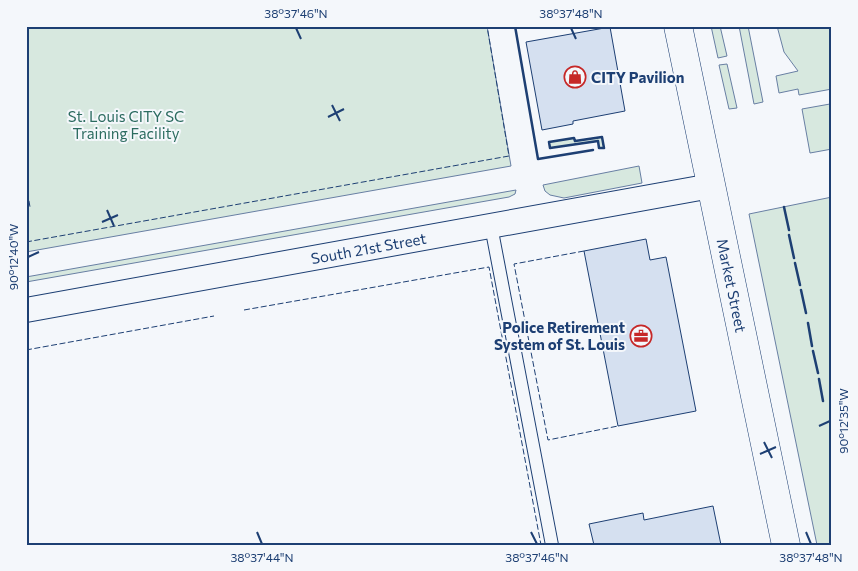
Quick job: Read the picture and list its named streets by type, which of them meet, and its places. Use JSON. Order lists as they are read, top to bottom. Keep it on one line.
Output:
{"streets":{"main road":["Market Street"],"street":["South 21st Street"]},"crossings":[["South 21st Street","Market Street"]],"parks":["St. Louis CITY SC Training Facility"],"places":{"shop":["CITY Pavilion"],"office":["Police Retirement System of St. Louis"]},"coordinates":["38°37'46\"N","38°37'48\"N","90°12'40\"W","90°12'35\"W","38°37'44\"N"]}
